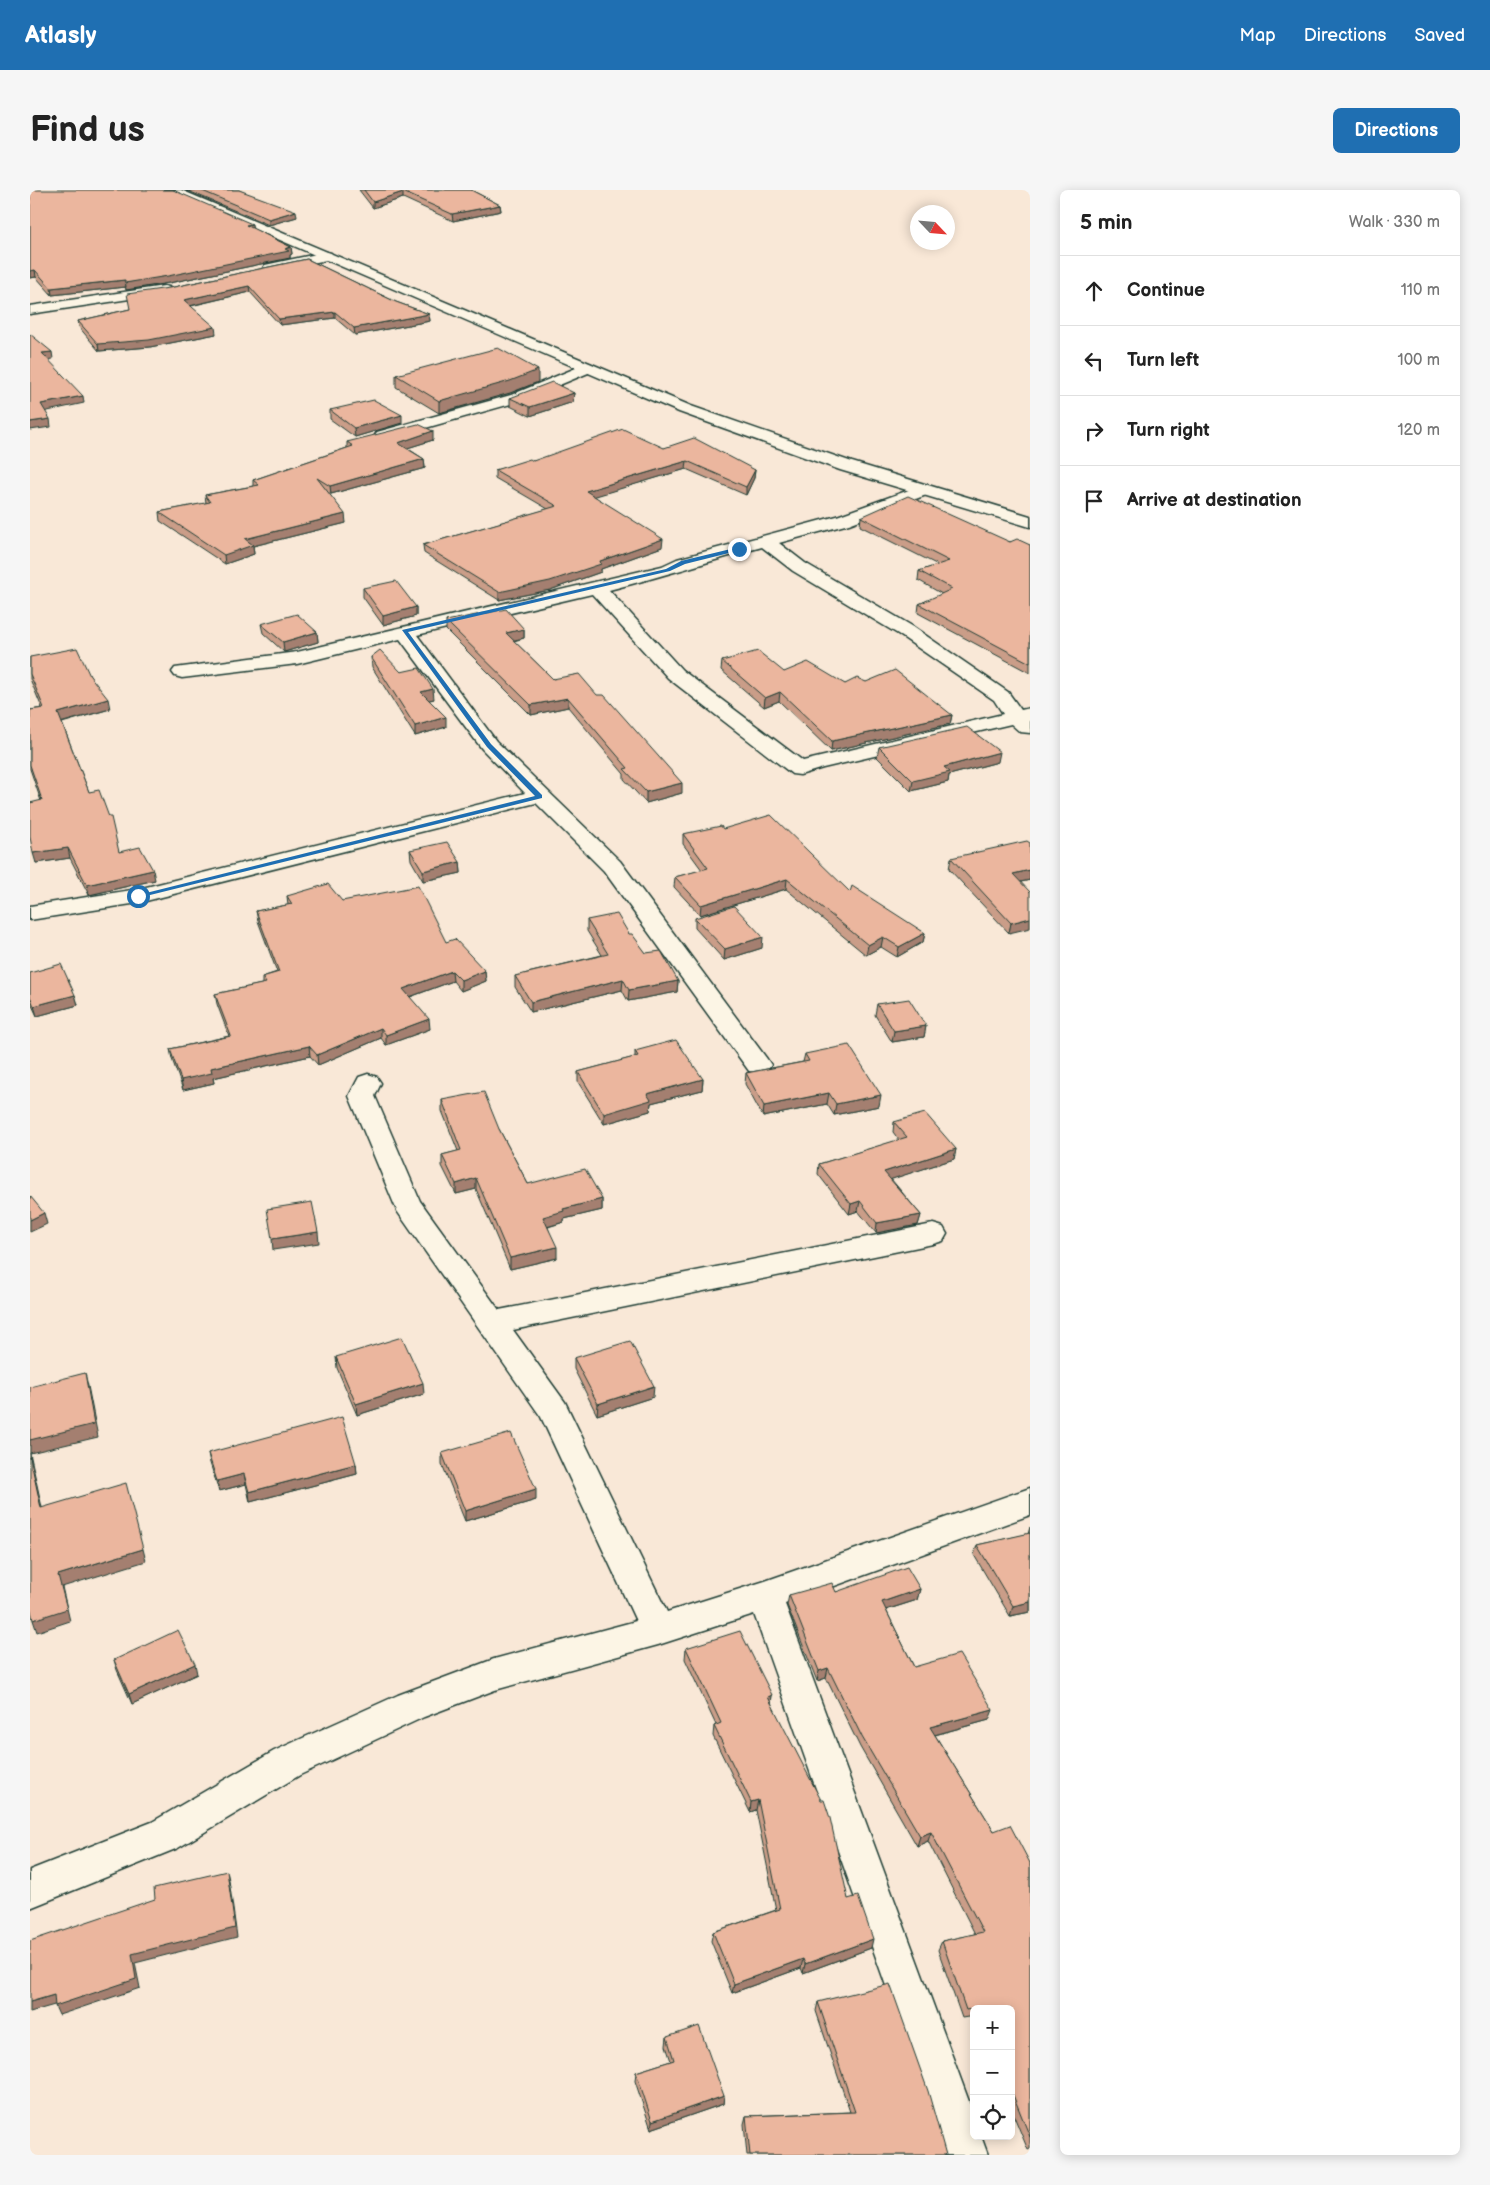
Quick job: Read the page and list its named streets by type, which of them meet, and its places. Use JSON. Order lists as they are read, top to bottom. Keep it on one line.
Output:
{"north":"bottom right","page":{"header":"Atlasly","nav":["Map","Directions","Saved"],"buttons":"Directions","title":"Find us","heading":["5 min","Walk · 330 m"],"list":[["Continue","110 m"],["Turn left","100 m"],["Turn right","120 m"],"Arrive at destination"],"map_buttons":["+","−"]}}
